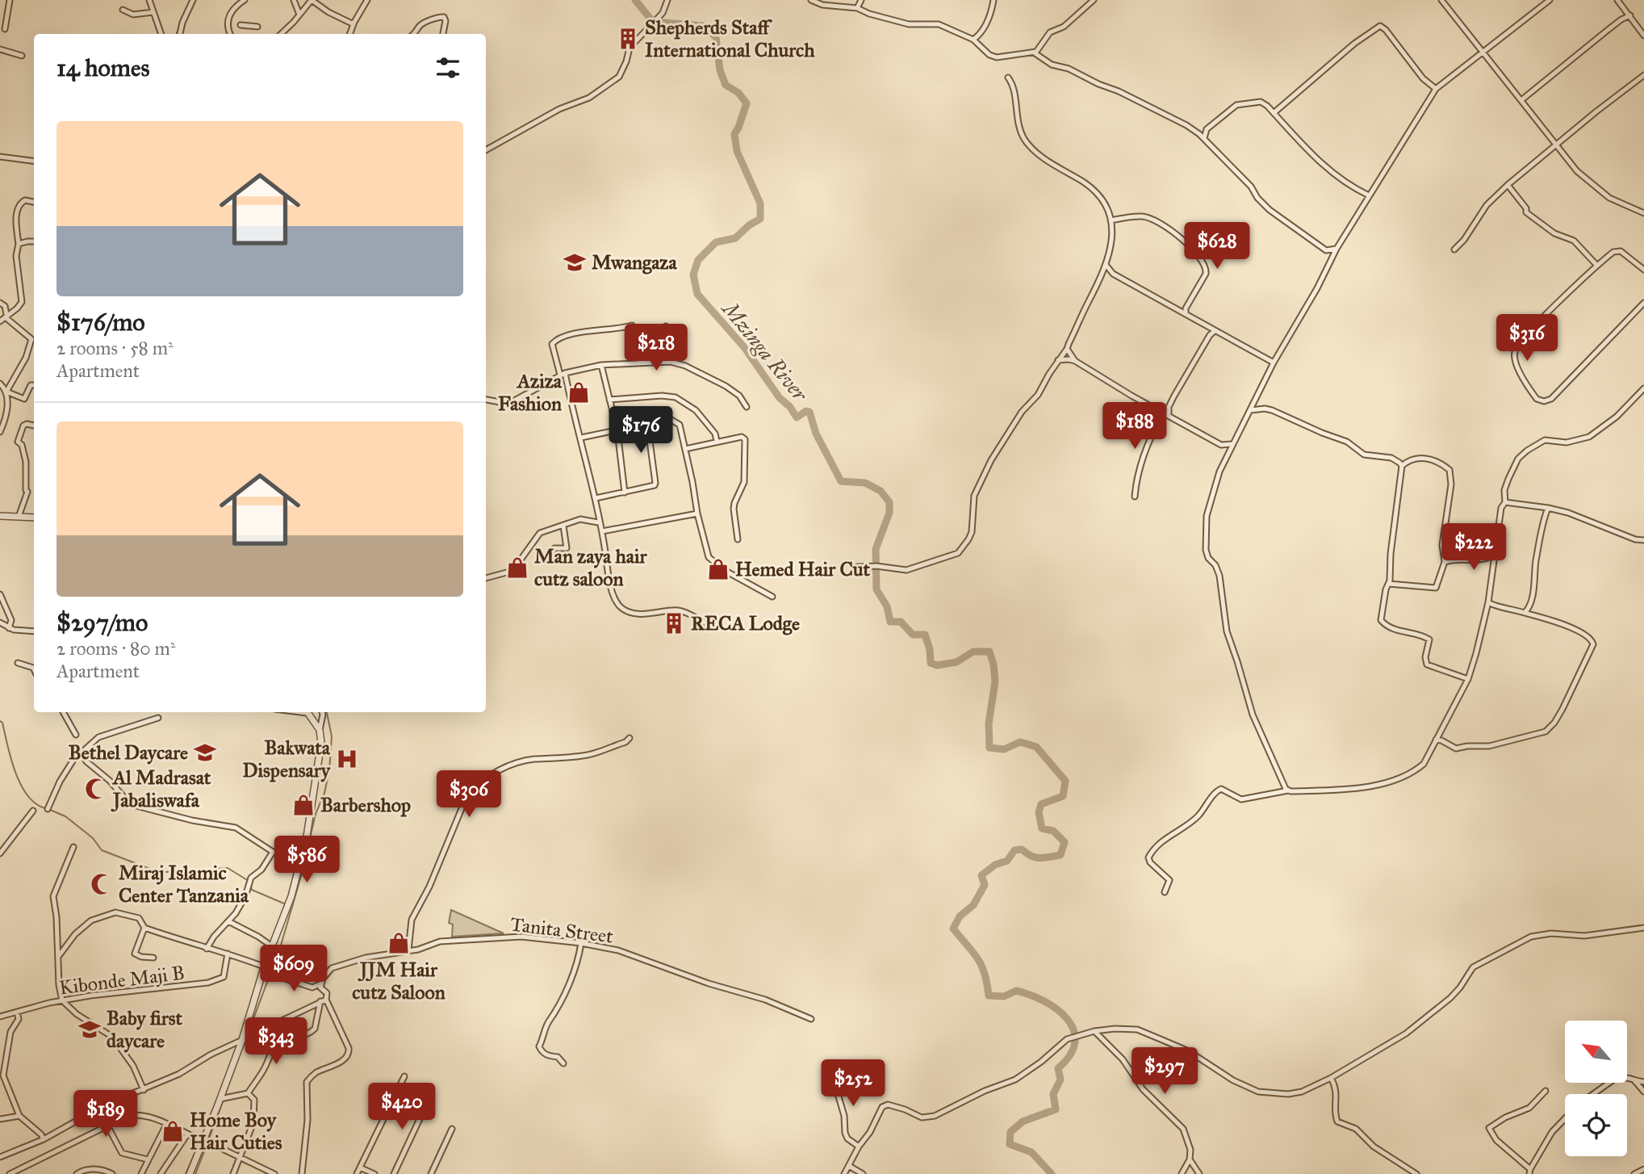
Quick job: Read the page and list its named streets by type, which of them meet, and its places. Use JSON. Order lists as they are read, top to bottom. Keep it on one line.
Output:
{"streets":{"street":["Tanita Street","Kibonde Maji B"]},"water":["Mzinga River"],"places":{"building":["Shepherds Staff International Church","RECA Lodge"],"school or university":["Mwangaza","Bethel Daycare","Baby first daycare"],"shop":["Aziza Fashion","Man zaya hair cutz saloon","Hemed Hair Cut","Barbershop","JJM Hair cutz Saloon","Home Boy Hair Cuties"],"hospital":["Bakwata Dispensary"],"mosque":["Al Madrasat Jabaliswafa","Miraj Islamic Center Tanzania"]},"north":"top left","page":{"heading":"14 homes","list":[{"name":"$176/mo","note":"2 rooms · 58 m² · Apartment"},{"name":"$297/mo","note":"2 rooms · 80 m² · Apartment"}],"price":["$628","$316","$218","$188","$176","$222","$306","$586","$609","$343","$297","$252","$420","$189"]}}
